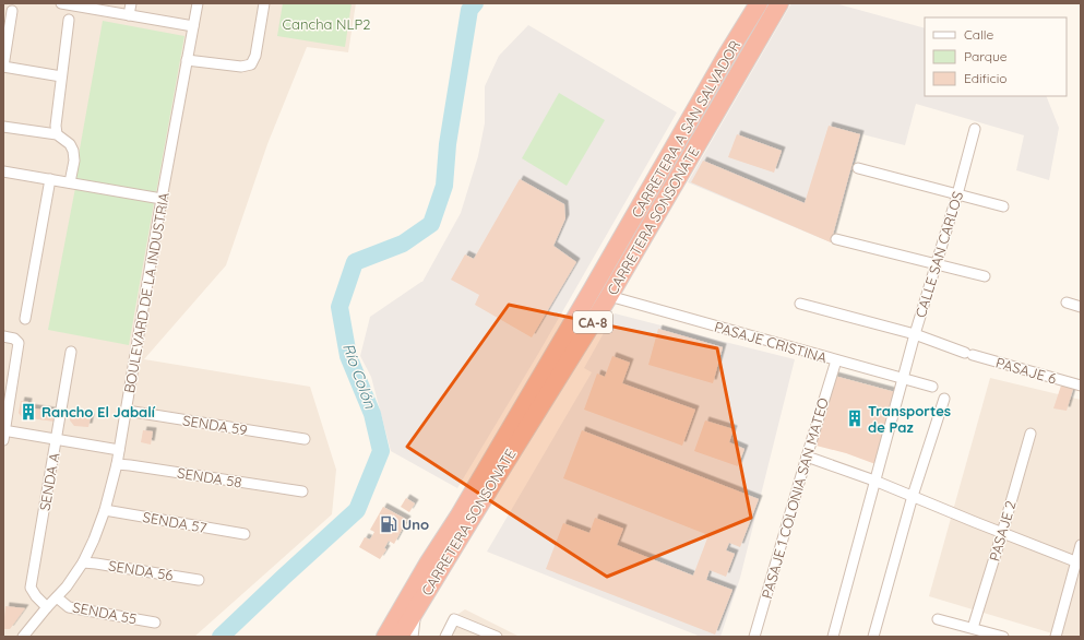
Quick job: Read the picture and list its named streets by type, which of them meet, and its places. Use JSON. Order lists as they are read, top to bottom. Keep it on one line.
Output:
{"streets":{"highway":["CARRETERA A SAN SALVADOR","CARRETERA SONSONATE","CA-8"],"street":["CALLE SAN CARLOS","BOULEVARD DE LA INDUSTRIA","PASAJE CRISTINA","PASAJE 6","SENDA 59","SENDA 58","SENDA A","PASAJE 1 COLONIA SAN MATEO","SENDA 57","PASAJE 2","SENDA 56","SENDA 55"]},"crossings":[["CARRETERA SONSONATE","PASAJE CRISTINA"],["CALLE SAN CARLOS","PASAJE CRISTINA"],["CALLE SAN CARLOS","PASAJE 6"],["BOULEVARD DE LA INDUSTRIA","SENDA 59"],["BOULEVARD DE LA INDUSTRIA","SENDA 58"],["BOULEVARD DE LA INDUSTRIA","SENDA A"],["BOULEVARD DE LA INDUSTRIA","SENDA 57"],["BOULEVARD DE LA INDUSTRIA","SENDA 56"],["BOULEVARD DE LA INDUSTRIA","SENDA 55"],["PASAJE CRISTINA","PASAJE 1 COLONIA SAN MATEO"]],"water":["Río Colón"],"parks":["Cancha NLP2"],"places":{"building":["Rancho El Jabalí","Transportes de Paz"],"fuel station":["Uno"]},"legend":["Calle","Parque","Edificio"]}
